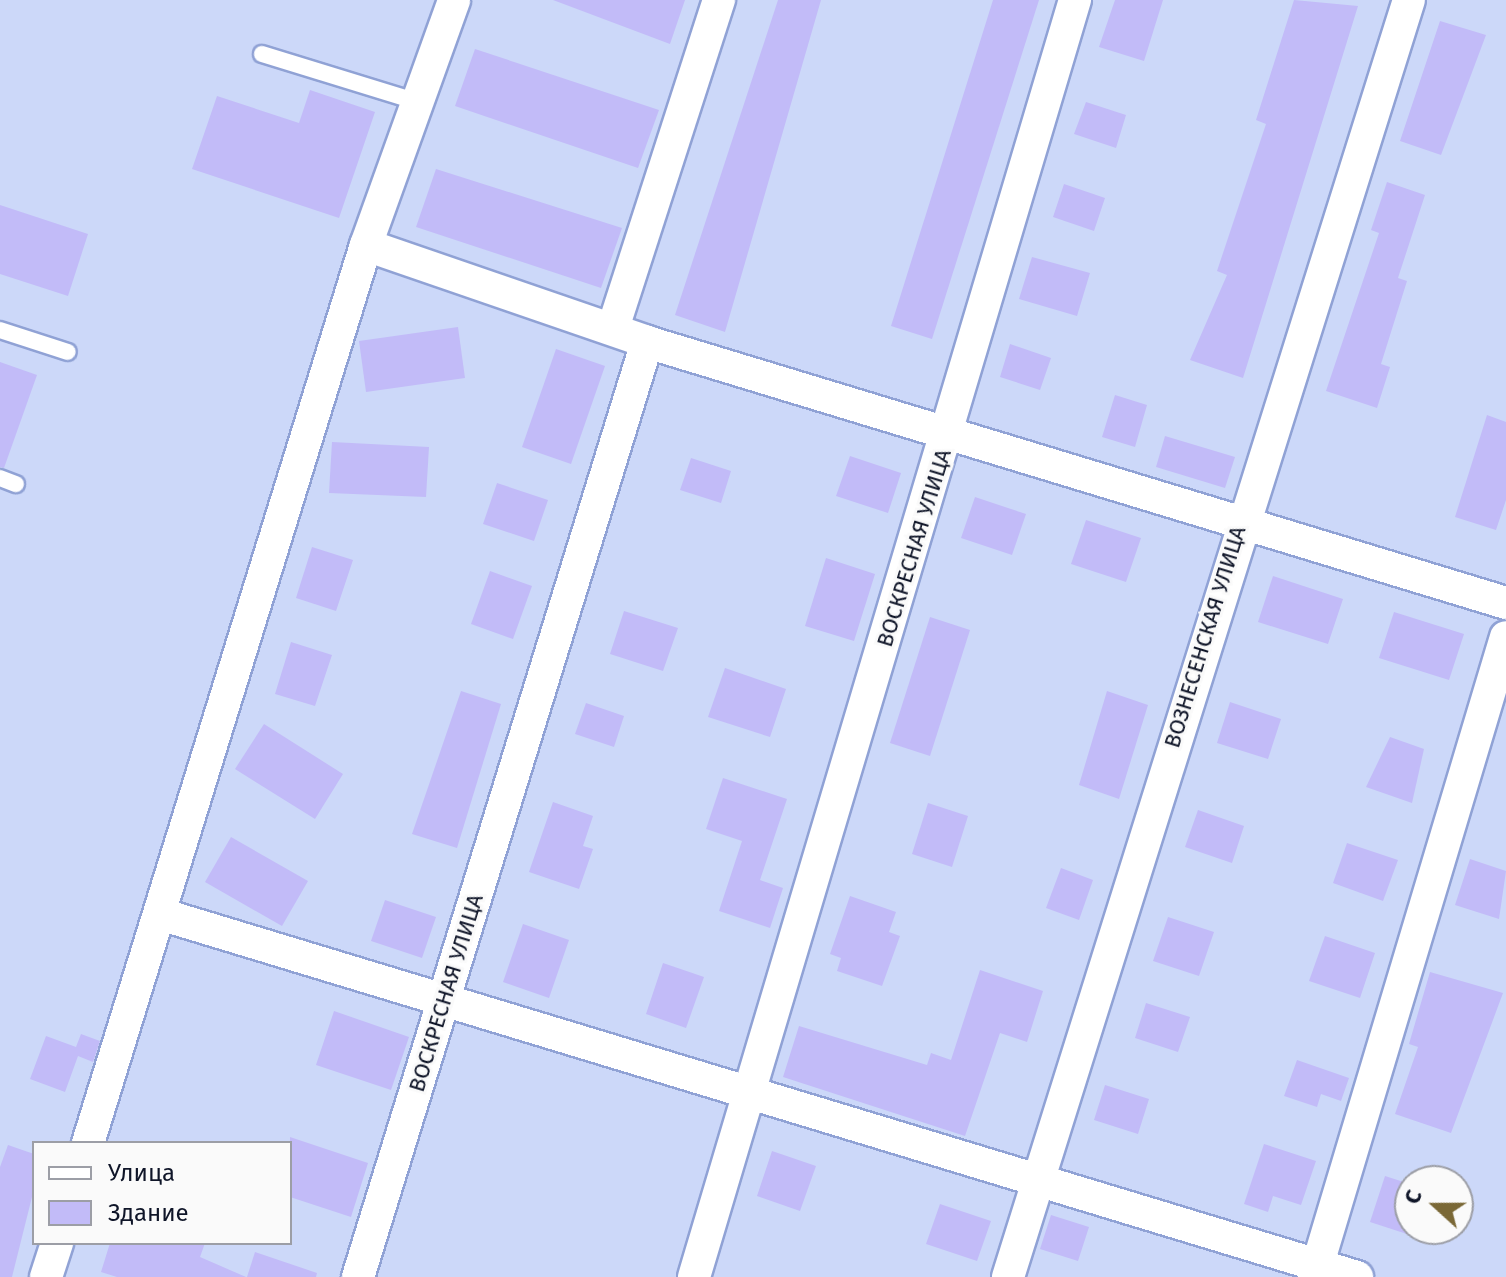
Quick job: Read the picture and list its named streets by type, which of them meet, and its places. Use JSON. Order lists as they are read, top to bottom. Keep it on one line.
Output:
{"streets":{"street":["ВОСКРЕСНАЯ УЛИЦА","ВОЗНЕСЕНСКАЯ УЛИЦА"]},"legend":["Улица","Здание"],"north":"left"}
